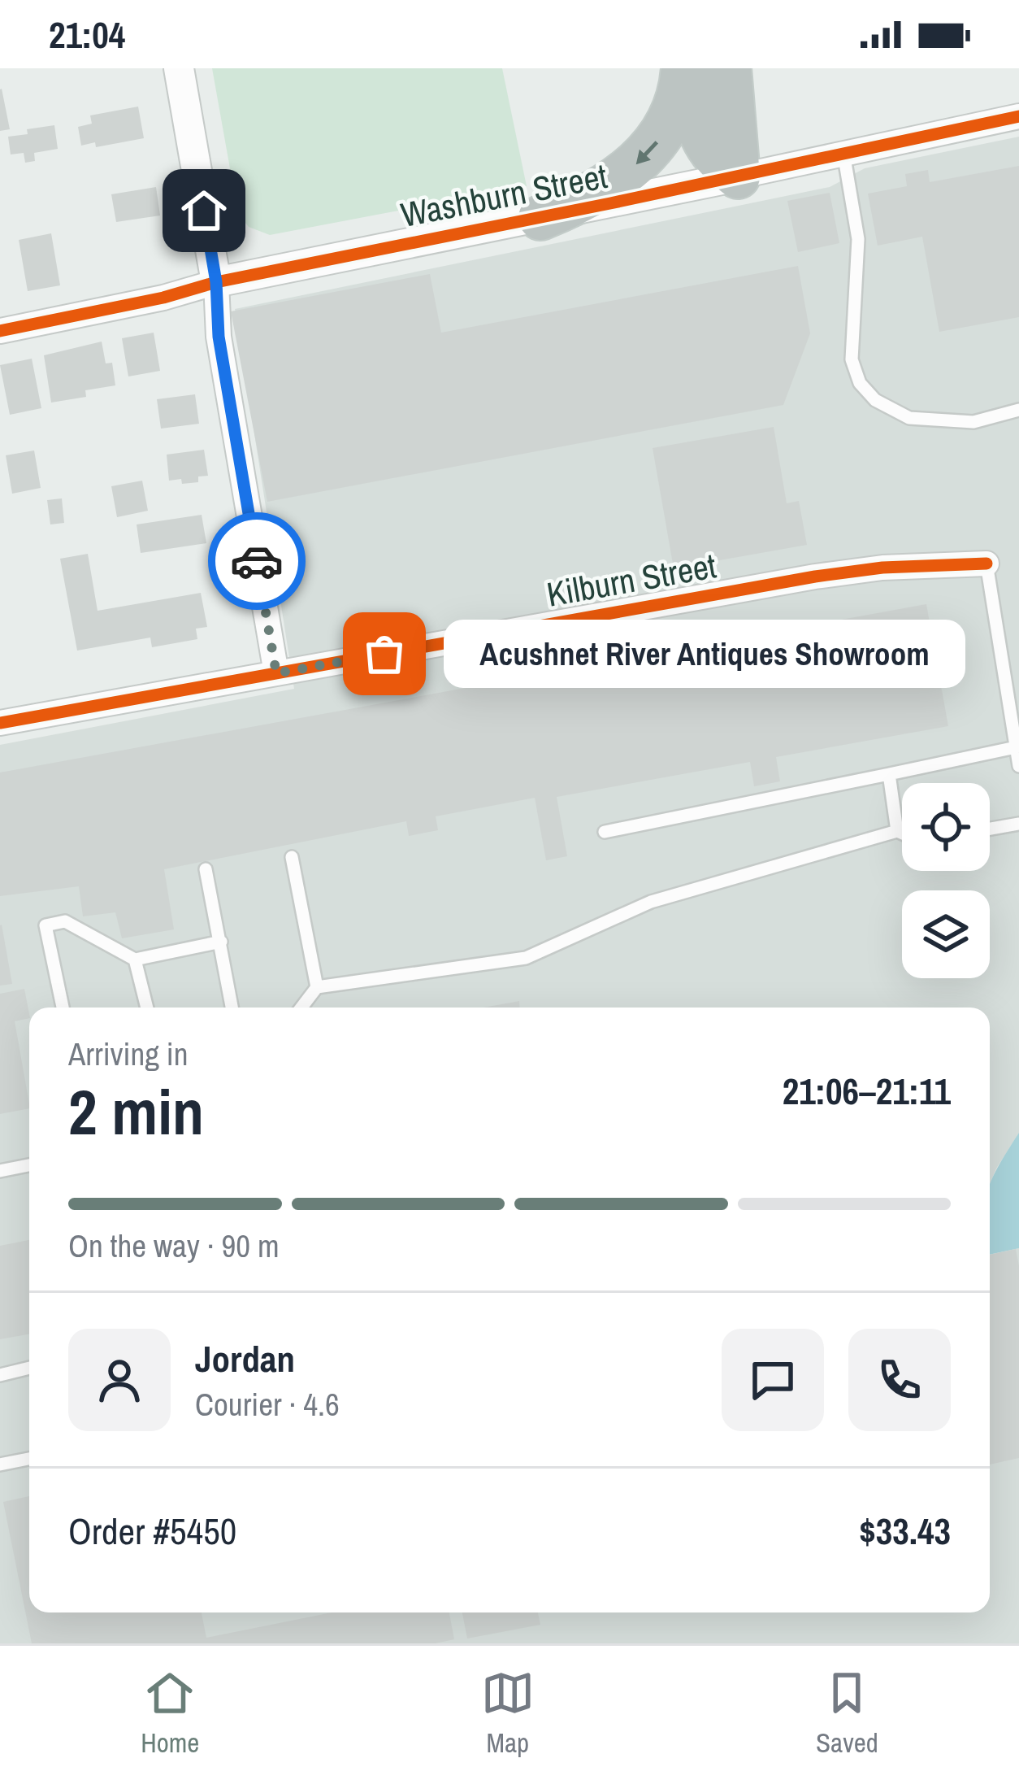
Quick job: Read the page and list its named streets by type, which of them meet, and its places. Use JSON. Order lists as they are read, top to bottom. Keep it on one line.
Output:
{"streets":{"street":["Washburn Street","Kilburn Street"]},"places":["Acushnet River Antiques Showroom"],"page":{"status":"21:04","bubble":"Acushnet River Antiques Showroom","heading":["2 min","Arriving in","21:06–21:11"],"panel":["Jordan","Courier · 4.6","Order #5450","$33.43"],"bar":"On the way · 90 m","tabs":["Home","Map","Saved"]}}
